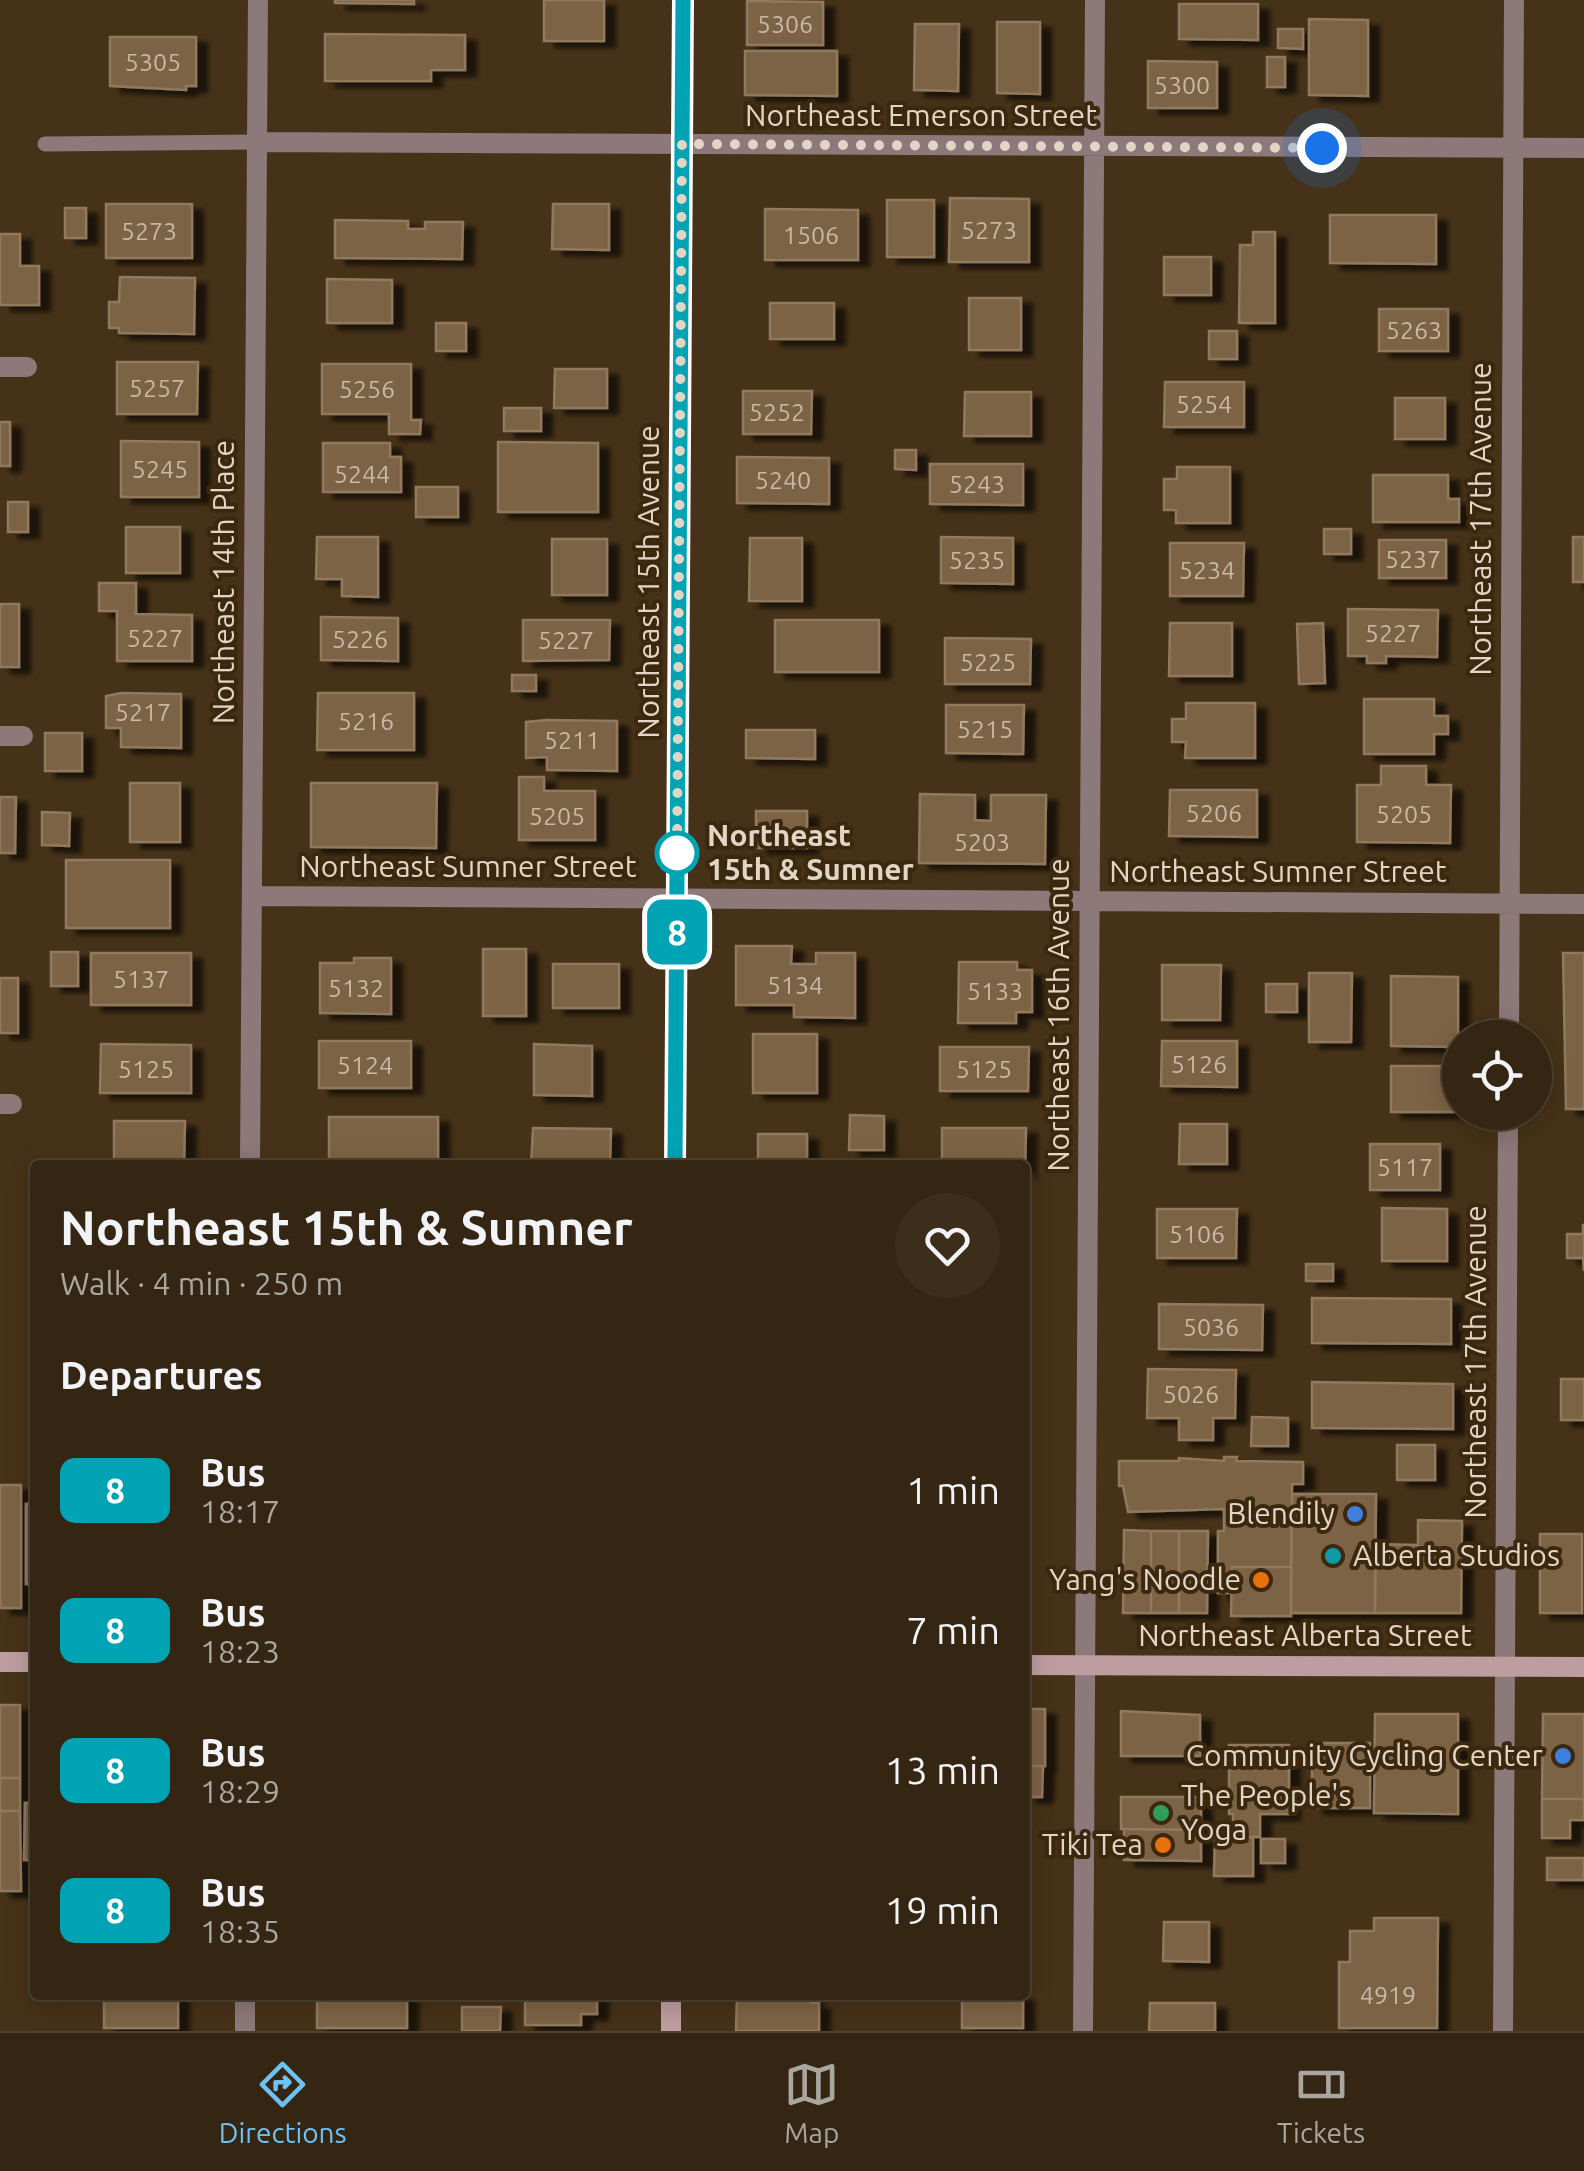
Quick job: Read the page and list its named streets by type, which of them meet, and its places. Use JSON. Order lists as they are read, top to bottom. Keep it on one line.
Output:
{"streets":{"street":["Northeast Emerson Street","Northeast 17th Avenue","Northeast 14th Place","Northeast 15th Avenue","Northeast Sumner Street","Northeast 16th Avenue","Northeast Alberta Street"]},"crossings":[["Northeast Emerson Street","Northeast 17th Avenue"],["Northeast Emerson Street","Northeast 14th Place"],["Northeast Emerson Street","Northeast 15th Avenue"],["Northeast Emerson Street","Northeast 16th Avenue"],["Northeast 17th Avenue","Northeast Sumner Street"],["Northeast 17th Avenue","Northeast Alberta Street"],["Northeast 14th Place","Northeast Sumner Street"],["Northeast 15th Avenue","Northeast Sumner Street"],["Northeast Sumner Street","Northeast 16th Avenue"],["Northeast 16th Avenue","Northeast Alberta Street"]],"places":["Northeast 15th & Sumner","Blendily","Alberta Studios","Yang's Noodle","Community Cycling Center","The People's Yoga","Tiki Tea"],"lines":["bus line 8"],"house_numbers":["5306","5305","5300","5273","5273","1506","5263","5257","5256","5254","5252","5245","5244","5240","5243","5237","5235","5234","5227","5227","5226","5227","5225","5217","5216","5215","5211","5206","5205","5205","5203","5137","5134","5132","5133","5126","5124","5125","5125","5117","5106","5036","5026","4919"],"page":{"on_map":"8","heading":[["Northeast 15th & Sumner","Walk · 4 min · 250 m"],"Departures"],"list":[{"mark":"8","name":"Bus","note":"18:17","value":"1 min"},{"mark":"8","name":"Bus","note":"18:23","value":"7 min"},{"mark":"8","name":"Bus","note":"18:29","value":"13 min"},{"mark":"8","name":"Bus","note":"18:35","value":"19 min"}],"tabs":["Directions","Map","Tickets"]}}
